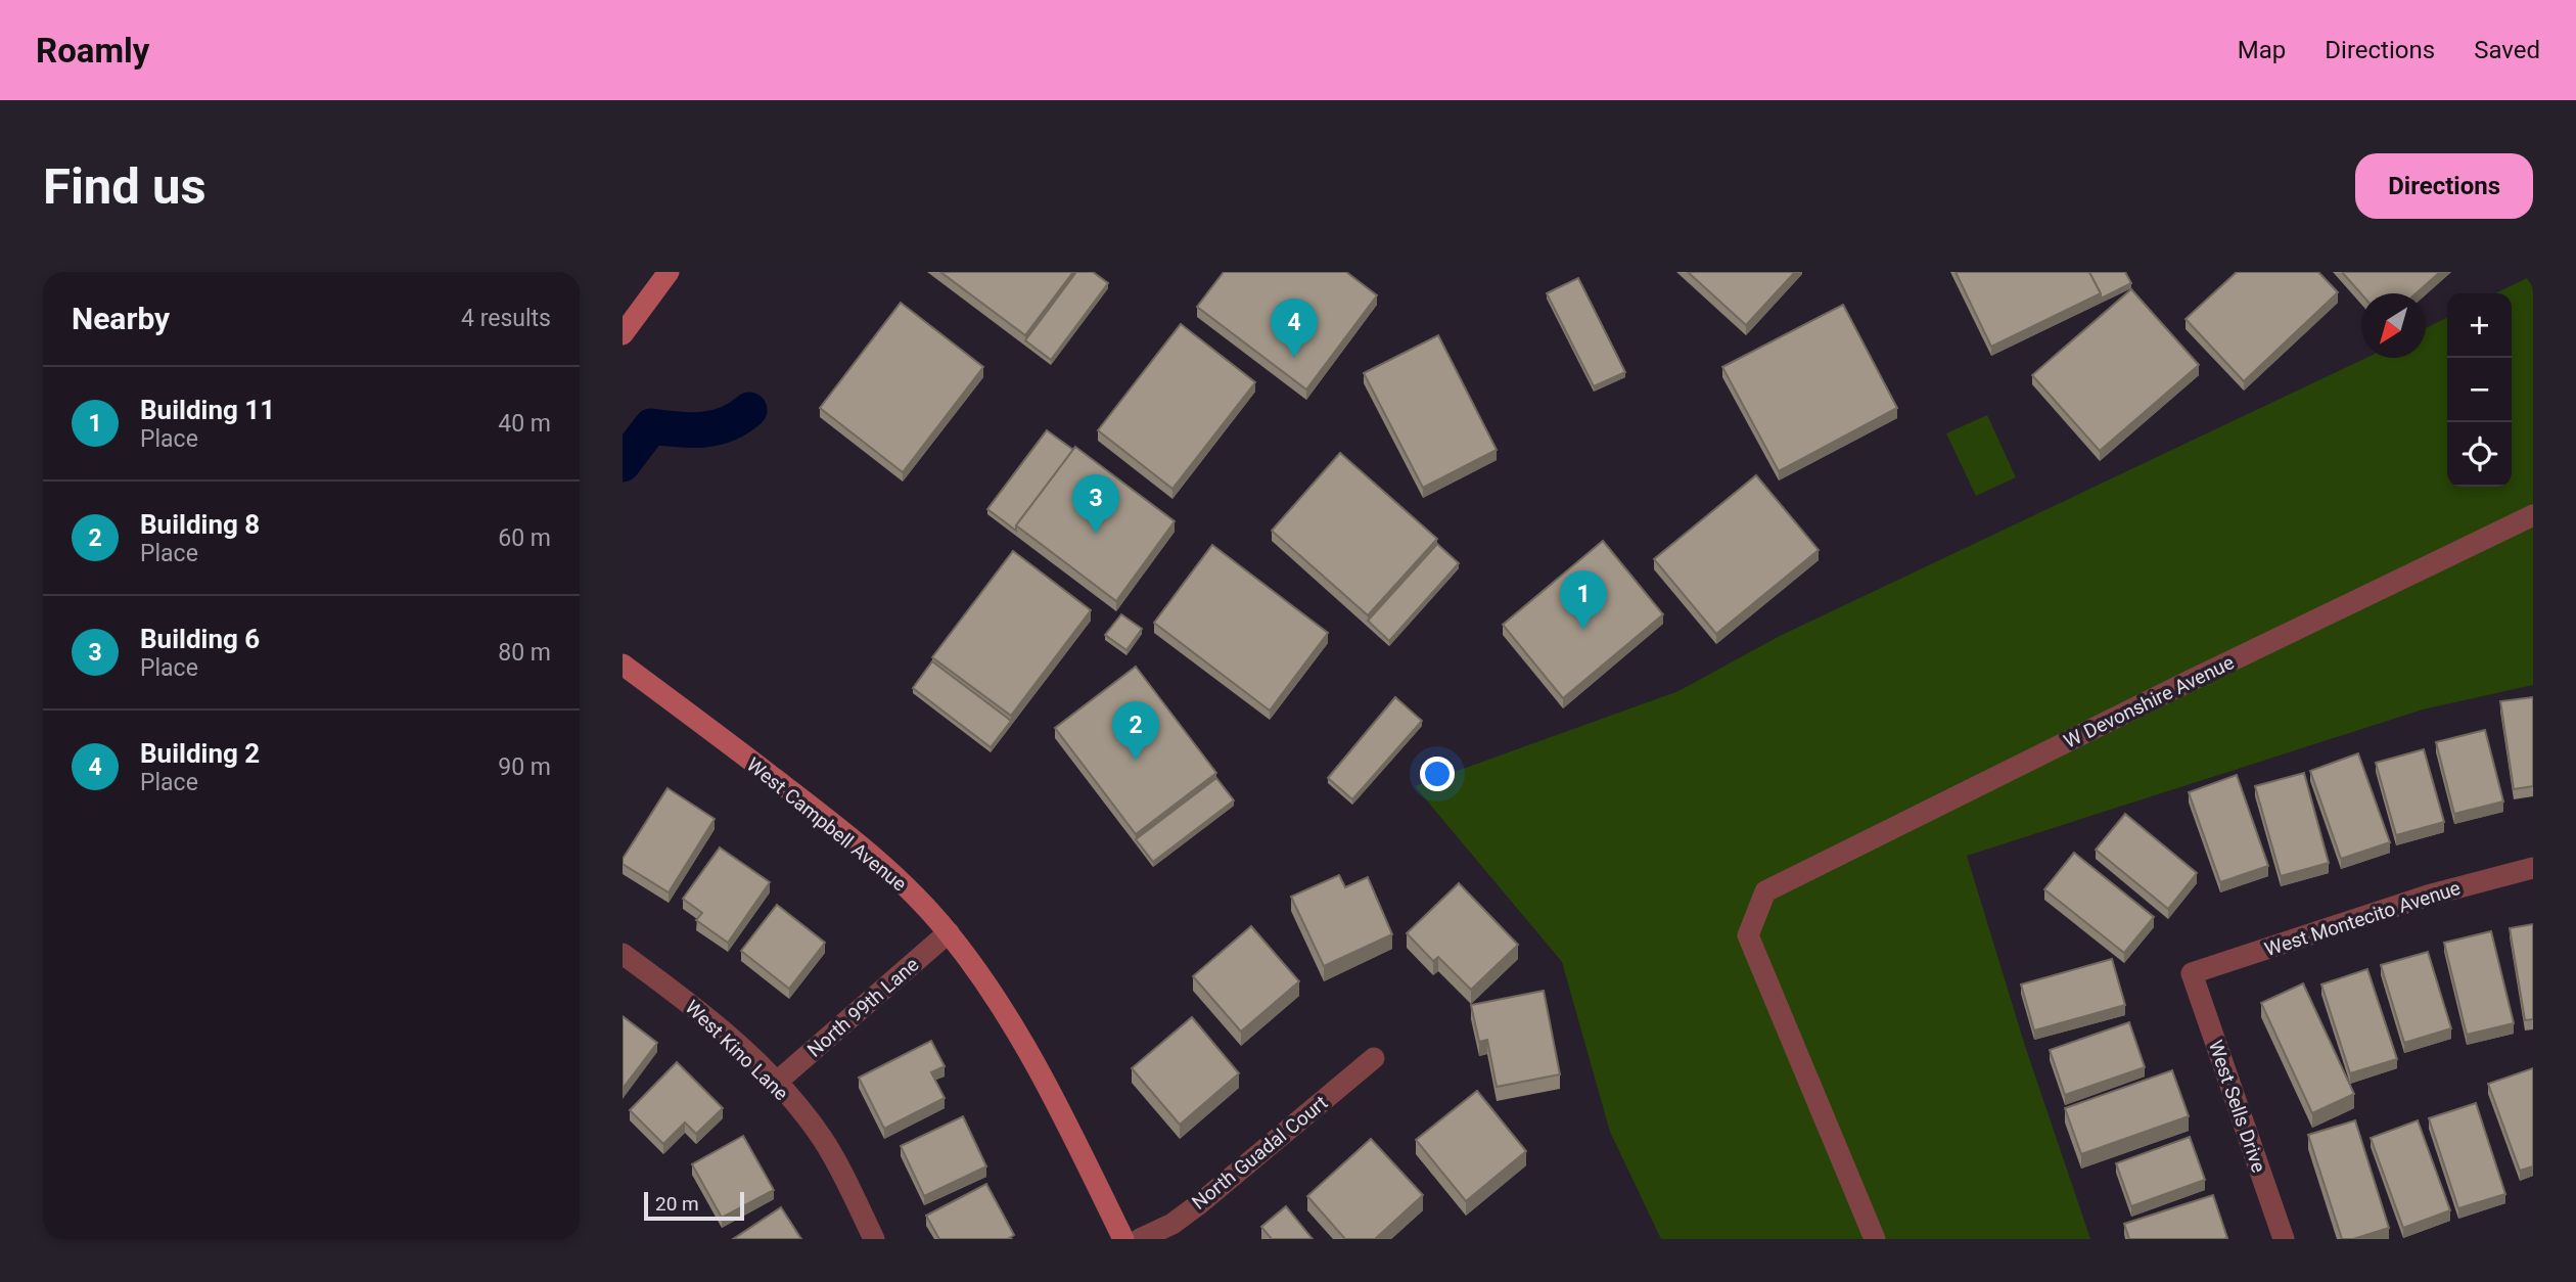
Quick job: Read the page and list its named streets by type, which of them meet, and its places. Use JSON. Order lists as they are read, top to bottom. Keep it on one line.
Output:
{"streets":{"street":["W Devonshire Avenue","West Campbell Avenue","West Montecito Avenue","North 99th Lane","West Kino Lane","West Sells Drive","North Guadal Court"]},"crossings":[["West Campbell Avenue","North 99th Lane"],["West Montecito Avenue","West Sells Drive"],["North 99th Lane","West Kino Lane"]],"scale_bar":"20 m","north":"bottom left","page":{"header":"Roamly","nav":["Map","Directions","Saved"],"buttons":"Directions","title":"Find us","heading":["Nearby","4 results"],"map_buttons":["+","−"],"pins":["4","3","1","2"],"list":[{"mark":"1","name":"Building 11","note":"Place","value":"40 m"},{"mark":"2","name":"Building 8","note":"Place","value":"60 m"},{"mark":"3","name":"Building 6","note":"Place","value":"80 m"},{"mark":"4","name":"Building 2","note":"Place","value":"90 m"}],"scale":"20 m"}}
